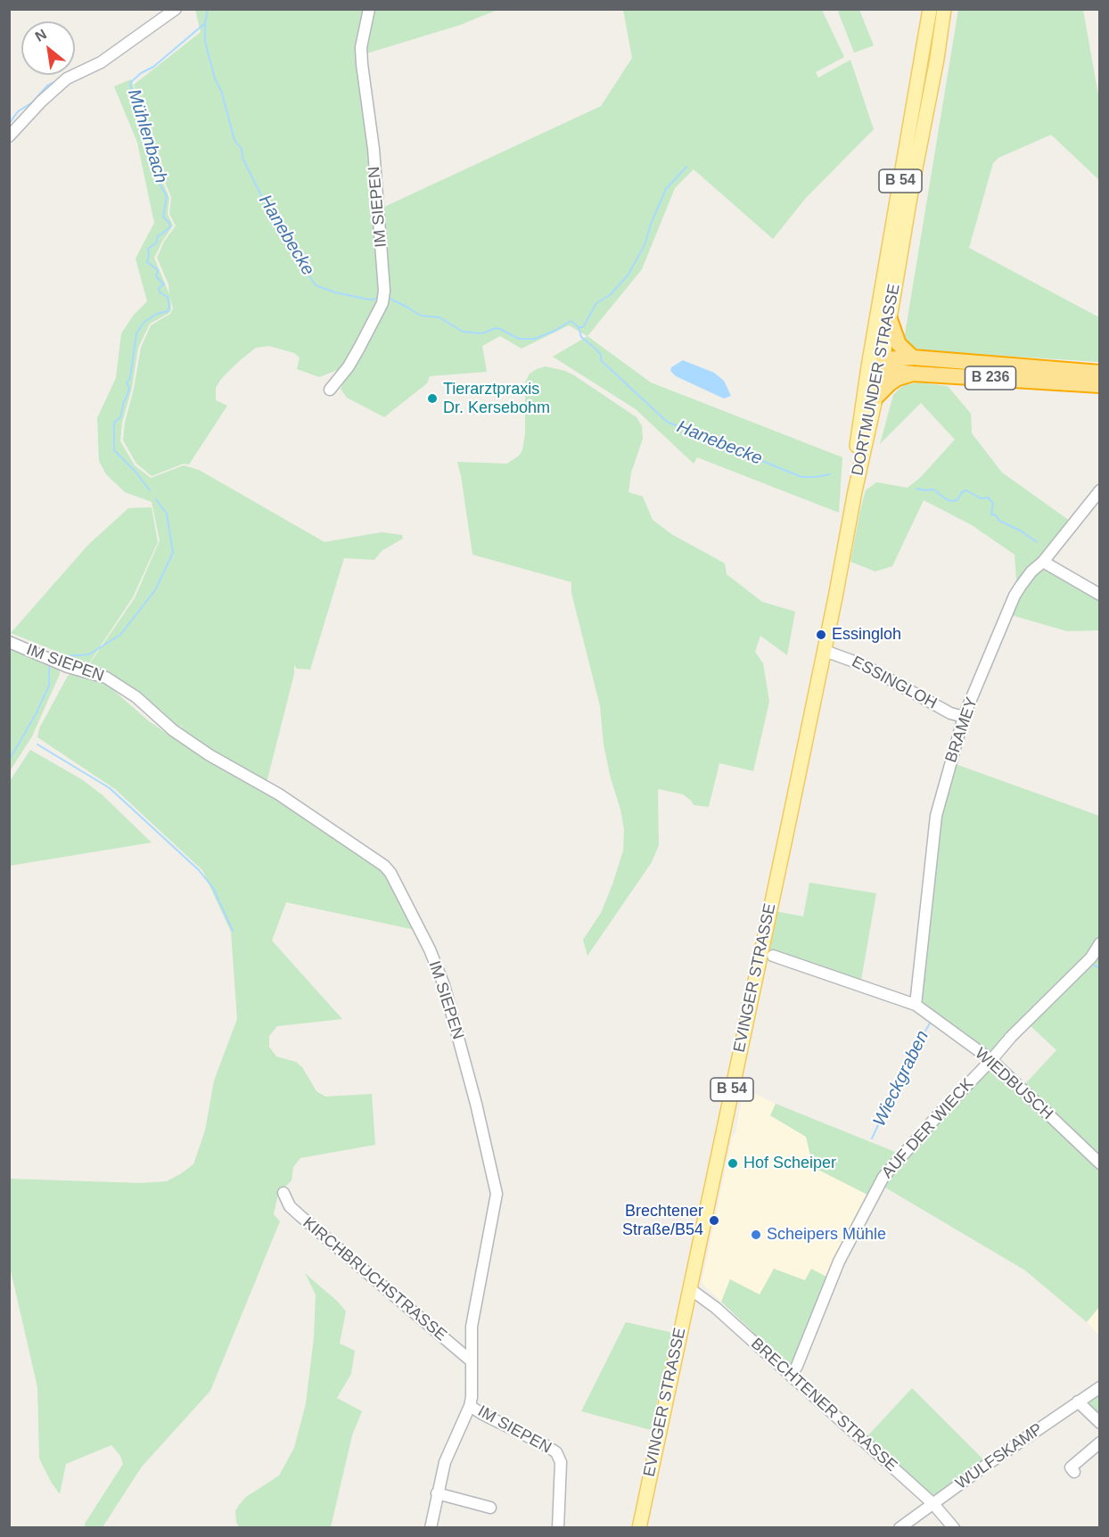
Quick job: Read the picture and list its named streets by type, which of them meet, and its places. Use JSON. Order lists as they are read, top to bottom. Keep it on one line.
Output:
{"streets":{"highway":["B 236"],"main road":["B 54","DORTMUNDER STRASSE","EVINGER STRASSE"],"street":["IM SIEPEN","ESSINGLOH","BRAMEY","WIEDBUSCH","AUF DER WIECK","KIRCHBRUCHSTRASSE","BRECHTENER STRASSE","WULFSKAMP"]},"crossings":[["IM SIEPEN","KIRCHBRUCHSTRASSE"],["B 236","DORTMUNDER STRASSE"],["DORTMUNDER STRASSE","EVINGER STRASSE"],["ESSINGLOH","BRAMEY"],["ESSINGLOH","EVINGER STRASSE"],["BRAMEY","WIEDBUSCH"],["EVINGER STRASSE","BRECHTENER STRASSE"],["WIEDBUSCH","AUF DER WIECK"],["AUF DER WIECK","BRECHTENER STRASSE"],["BRECHTENER STRASSE","WULFSKAMP"]],"water":["Mühlenbach","Hanebecke","Wieckgraben"],"places":["Tierarztpraxis Dr. Kersebohm","Essingloh","Hof Scheiper","Brechtener Straße/B54","Scheipers Mühle"],"north":"top left"}
